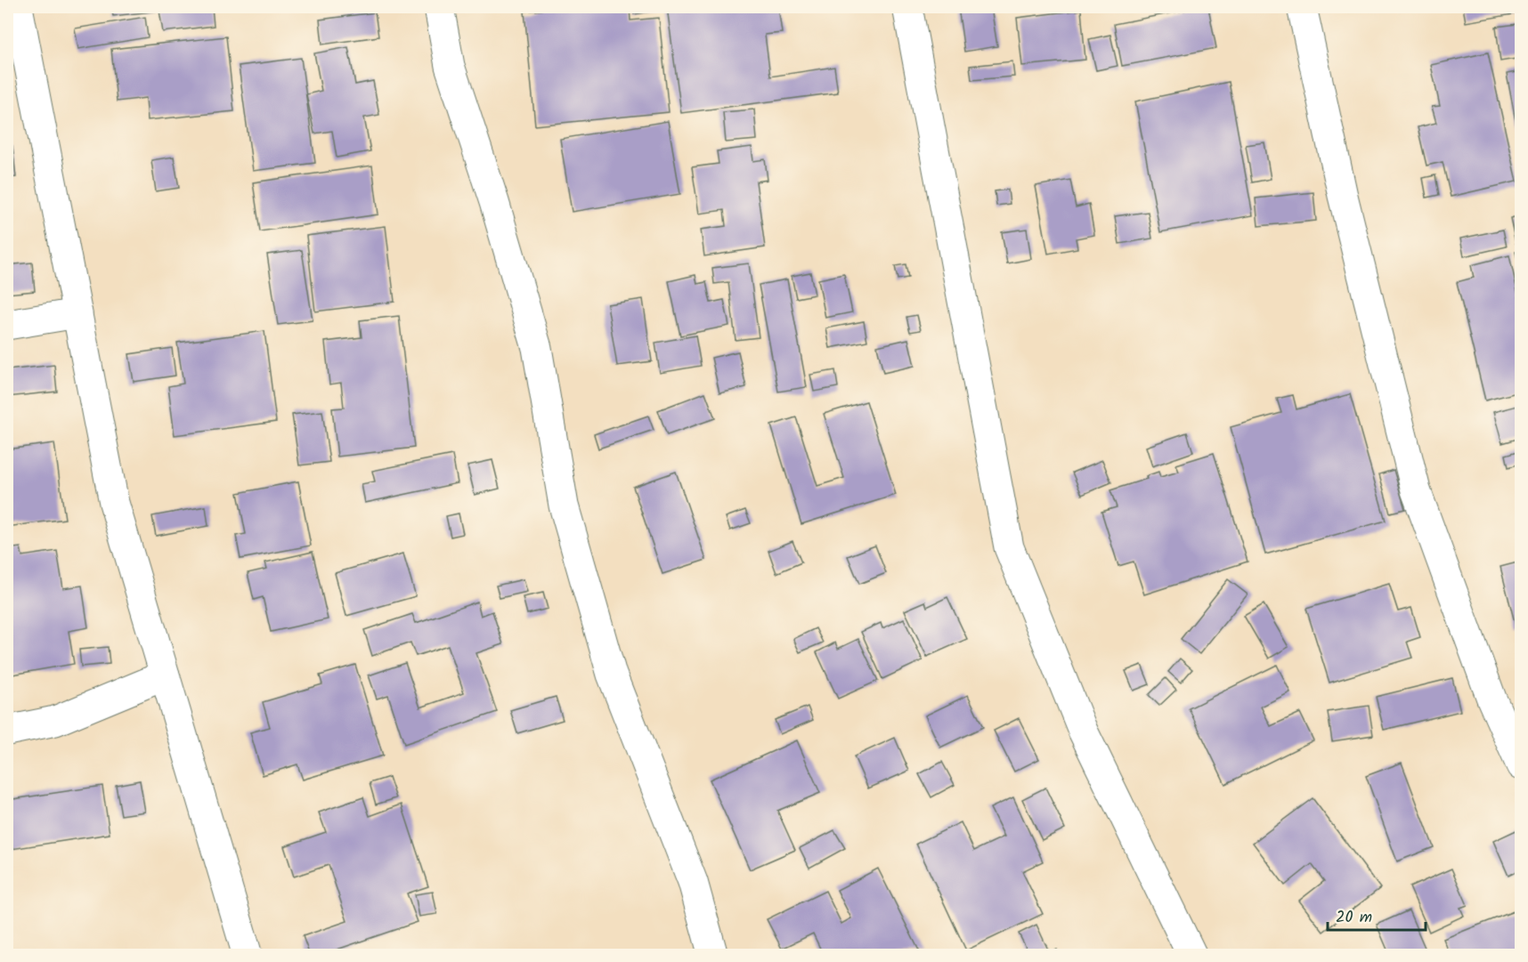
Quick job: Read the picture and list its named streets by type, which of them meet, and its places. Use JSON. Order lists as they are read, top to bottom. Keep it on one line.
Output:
{"scale_bar":"20 m"}
